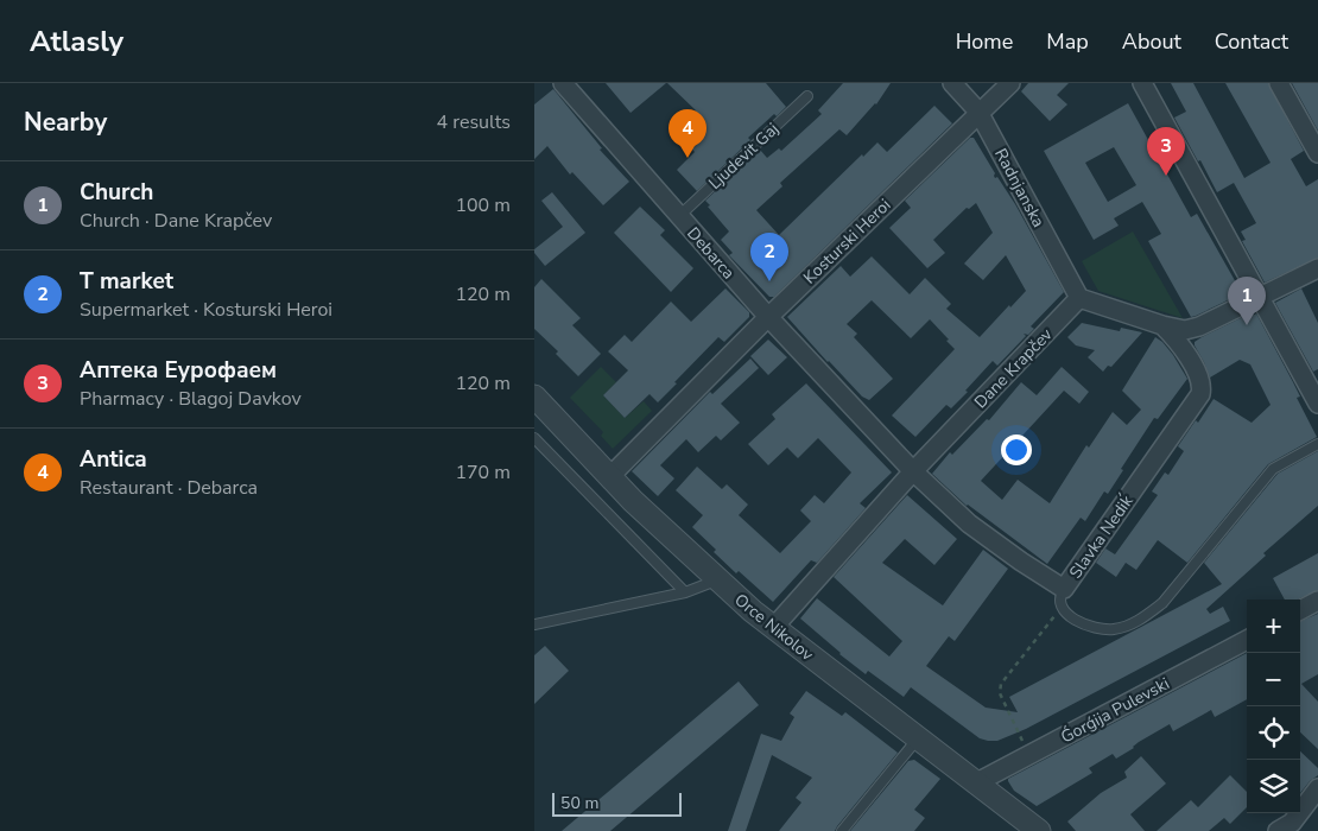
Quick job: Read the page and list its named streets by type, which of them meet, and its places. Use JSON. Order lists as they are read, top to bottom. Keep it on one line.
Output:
{"streets":{"street":["Radnjanska","Kosturski Heroi","Debarca","Dane Krapčev","Slavka Nediḱ","Orce Nikolov","Ǵorǵija Pulevski"],"lane":["Ljudevit Gaj"]},"crossings":[["Ljudevit Gaj","Debarca"],["Radnjanska","Kosturski Heroi"],["Radnjanska","Dane Krapčev"],["Kosturski Heroi","Debarca"],["Kosturski Heroi","Orce Nikolov"],["Debarca","Dane Krapčev"],["Debarca","Slavka Nediḱ"],["Dane Krapčev","Slavka Nediḱ"],["Dane Krapčev","Orce Nikolov"],["Orce Nikolov","Ǵorǵija Pulevski"]],"scale_bar":"50 m","page":{"header":"Atlasly","nav":["Home","Map","About","Contact"],"heading":["Nearby","4 results"],"pins":["4","3","2","1"],"list":[{"mark":"1","name":"Church","note":"Church · Dane Krapčev","value":"100 m"},{"mark":"2","name":"T market","note":"Supermarket · Kosturski Heroi","value":"120 m"},{"mark":"3","name":"Аптека Еурофаем","note":"Pharmacy · Blagoj Davkov","value":"120 m"},{"mark":"4","name":"Antica","note":"Restaurant · Debarca","value":"170 m"}],"map_buttons":["+","−"],"scale":"50 m"}}
